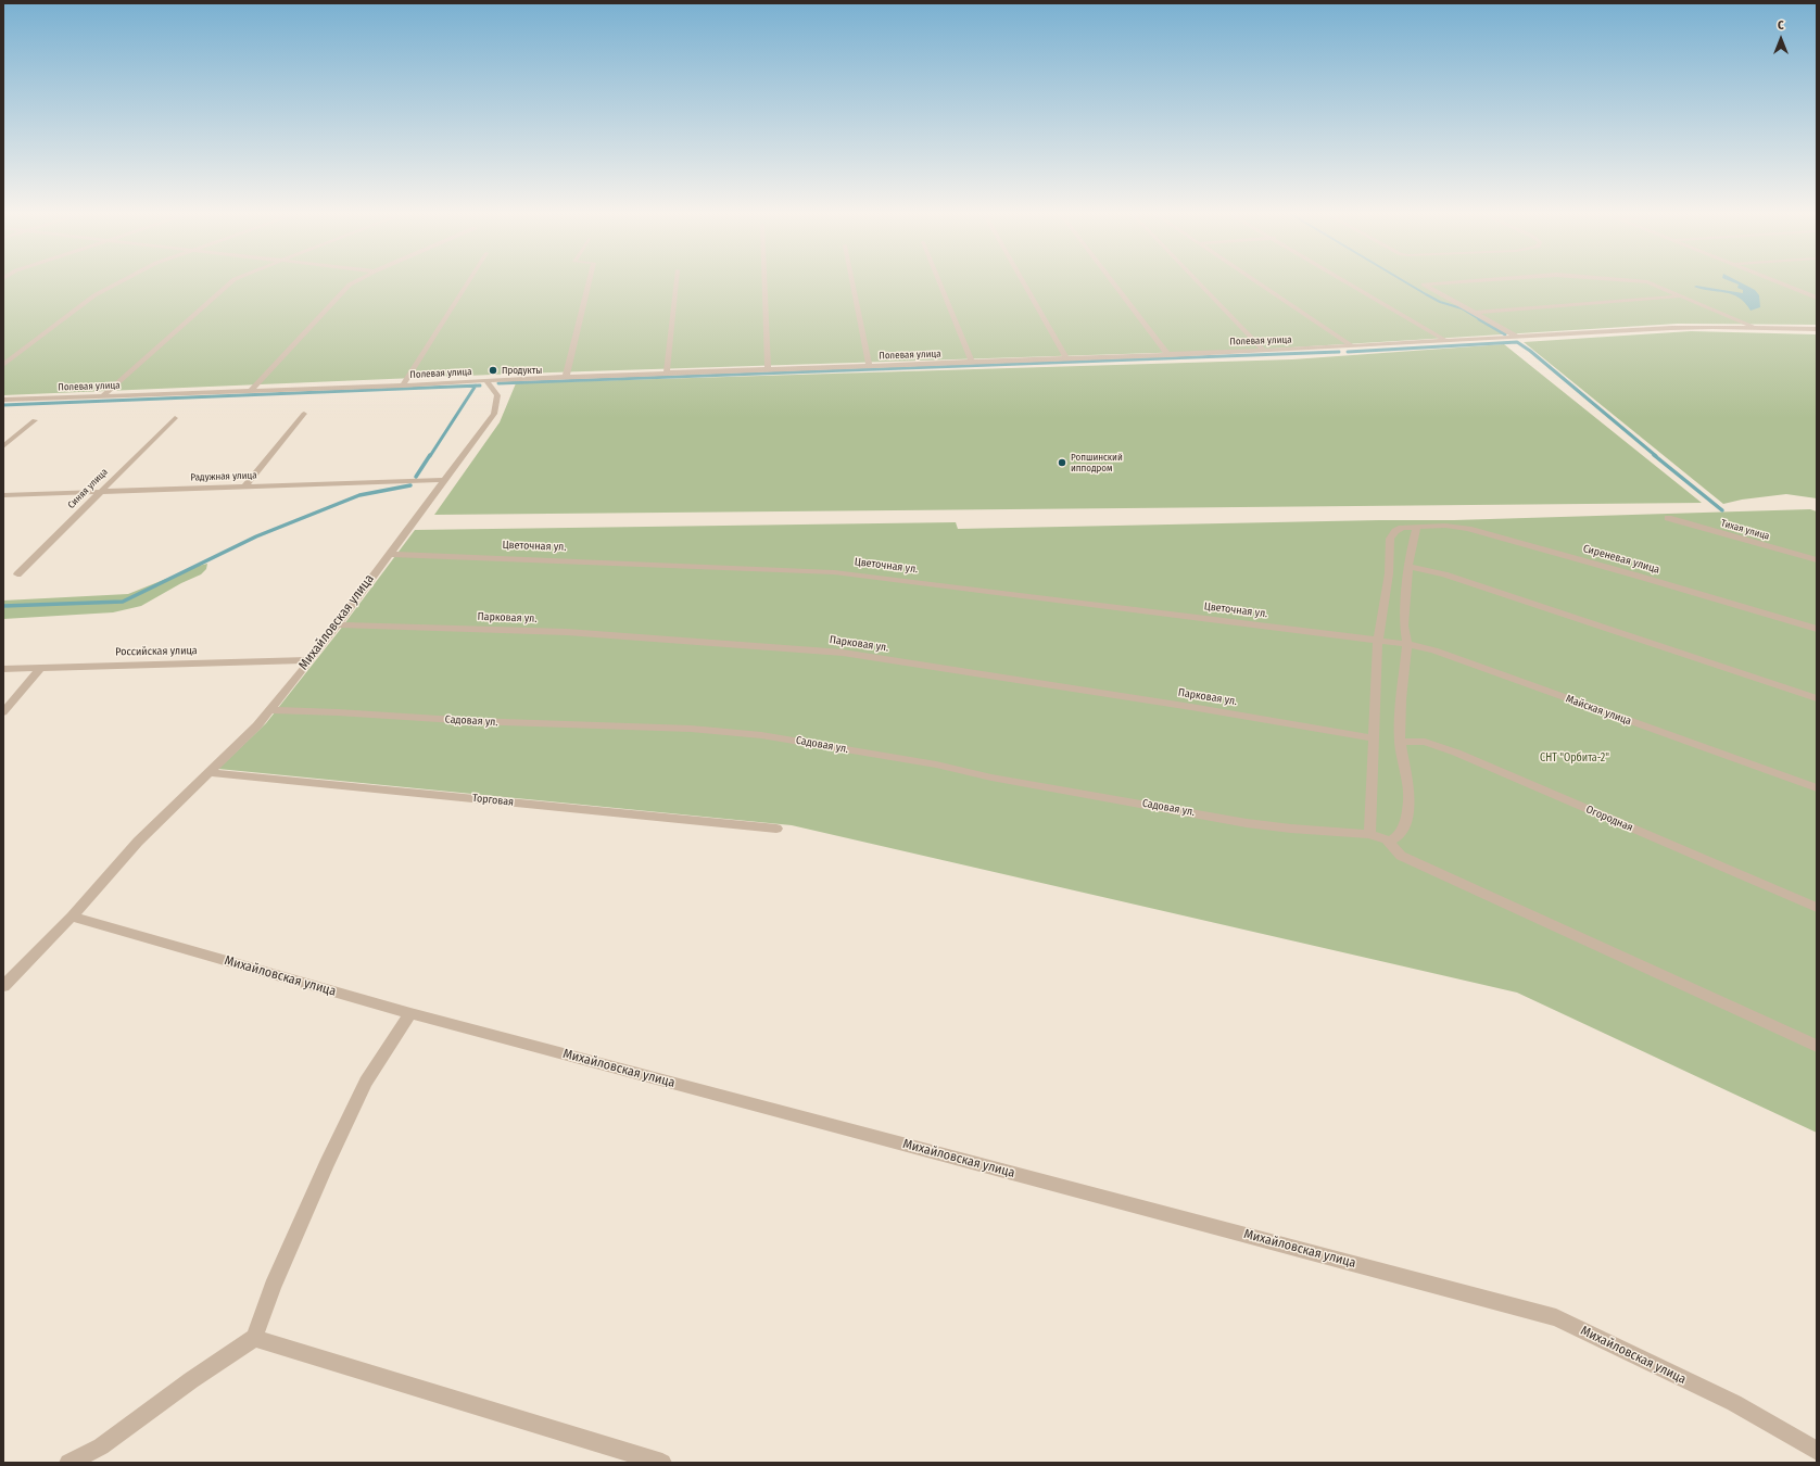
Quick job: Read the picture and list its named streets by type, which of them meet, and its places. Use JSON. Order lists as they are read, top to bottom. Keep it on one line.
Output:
{"streets":{"street":["Полевая улица","Радужная улица","Синяя улица","Тихая улица","Цветочная ул.","Сиреневая улица","Парковая ул.","Михайловская улица","Российская улица","Майская улица","Садовая ул.","Торговая","Огородная"]},"crossings":[["Полевая улица","Михайловская улица"],["Радужная улица","Синяя улица"],["Радужная улица","Михайловская улица"],["Цветочная ул.","Сиреневая улица"],["Цветочная ул.","Михайловская улица"],["Цветочная ул.","Майская улица"],["Сиреневая улица","Парковая ул."],["Сиреневая улица","Майская улица"],["Сиреневая улица","Садовая ул."],["Парковая ул.","Михайловская улица"],["Михайловская улица","Российская улица"],["Михайловская улица","Садовая ул."],["Михайловская улица","Торговая"]],"parks":["СНТ \"Орбита-2\""],"places":["Продукты","Ропшинский ипподром"],"north":"top"}
